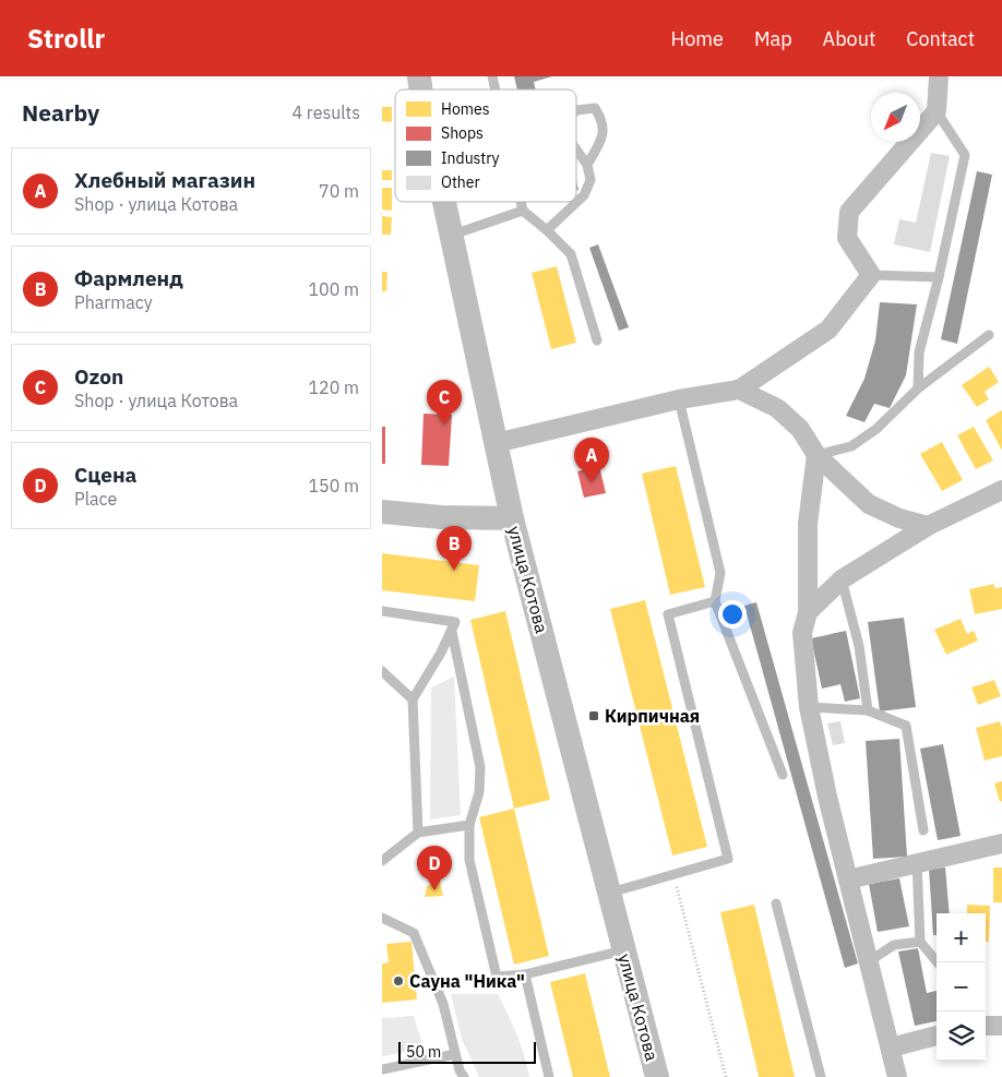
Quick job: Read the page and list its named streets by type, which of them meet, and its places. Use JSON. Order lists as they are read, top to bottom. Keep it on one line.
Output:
{"streets":{"street":["улица Котова"]},"places":{"transit":["Кирпичная"],"other":["Сауна \"Ника\""]},"legend":["Homes","Shops","Industry","Other"],"scale_bar":"50 m","north":"bottom left","page":{"header":"Strollr","nav":["Home","Map","About","Contact"],"heading":["Nearby","4 results"],"list":[{"mark":"A","name":"Хлебный магазин","note":"Shop · улица Котова","value":"70 m"},{"mark":"B","name":"Фармленд","note":"Pharmacy","value":"100 m"},{"mark":"C","name":"Ozon","note":"Shop · улица Котова","value":"120 m"},{"mark":"D","name":"Сцена","note":"Place","value":"150 m"}],"pins":["C","A","B","D"],"map_buttons":["+","−"],"scale":"50 m"}}
